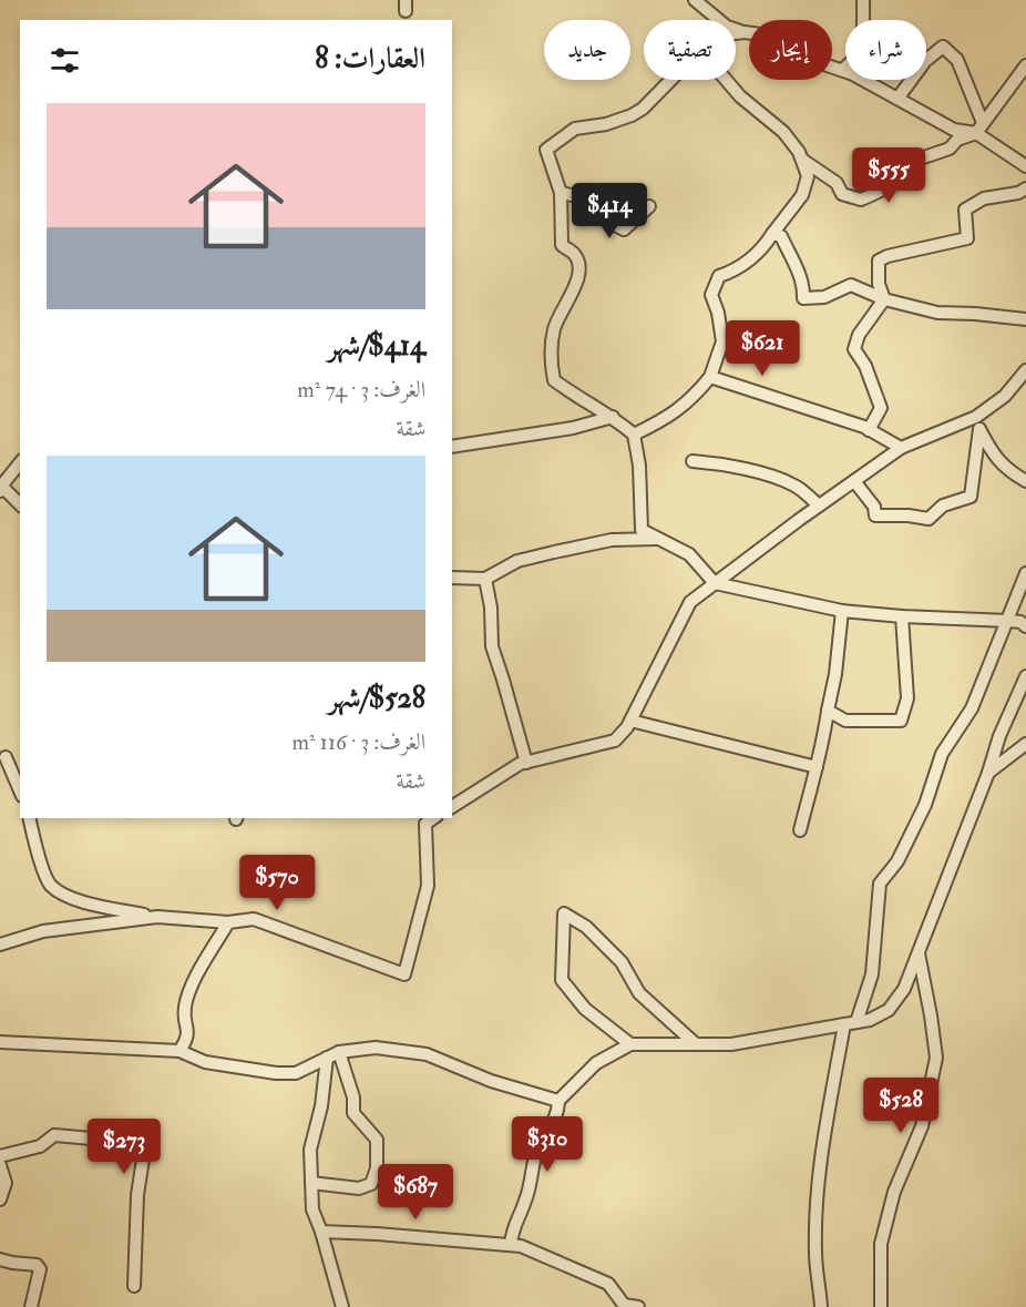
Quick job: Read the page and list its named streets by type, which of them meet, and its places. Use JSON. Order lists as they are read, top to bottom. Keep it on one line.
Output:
{"page":{"chip":["شراء","إيجار","تصفية","جديد"],"heading":"العقارات: 8","list":[{"name":"$414/شهر","note":"الغرف: 3 · 74 m² · شقة"},{"name":"$528/شهر","note":"الغرف: 3 · 116 m² · شقة"}],"price":["$555","$414","$621","$570","$528","$310","$273","$687"]}}
